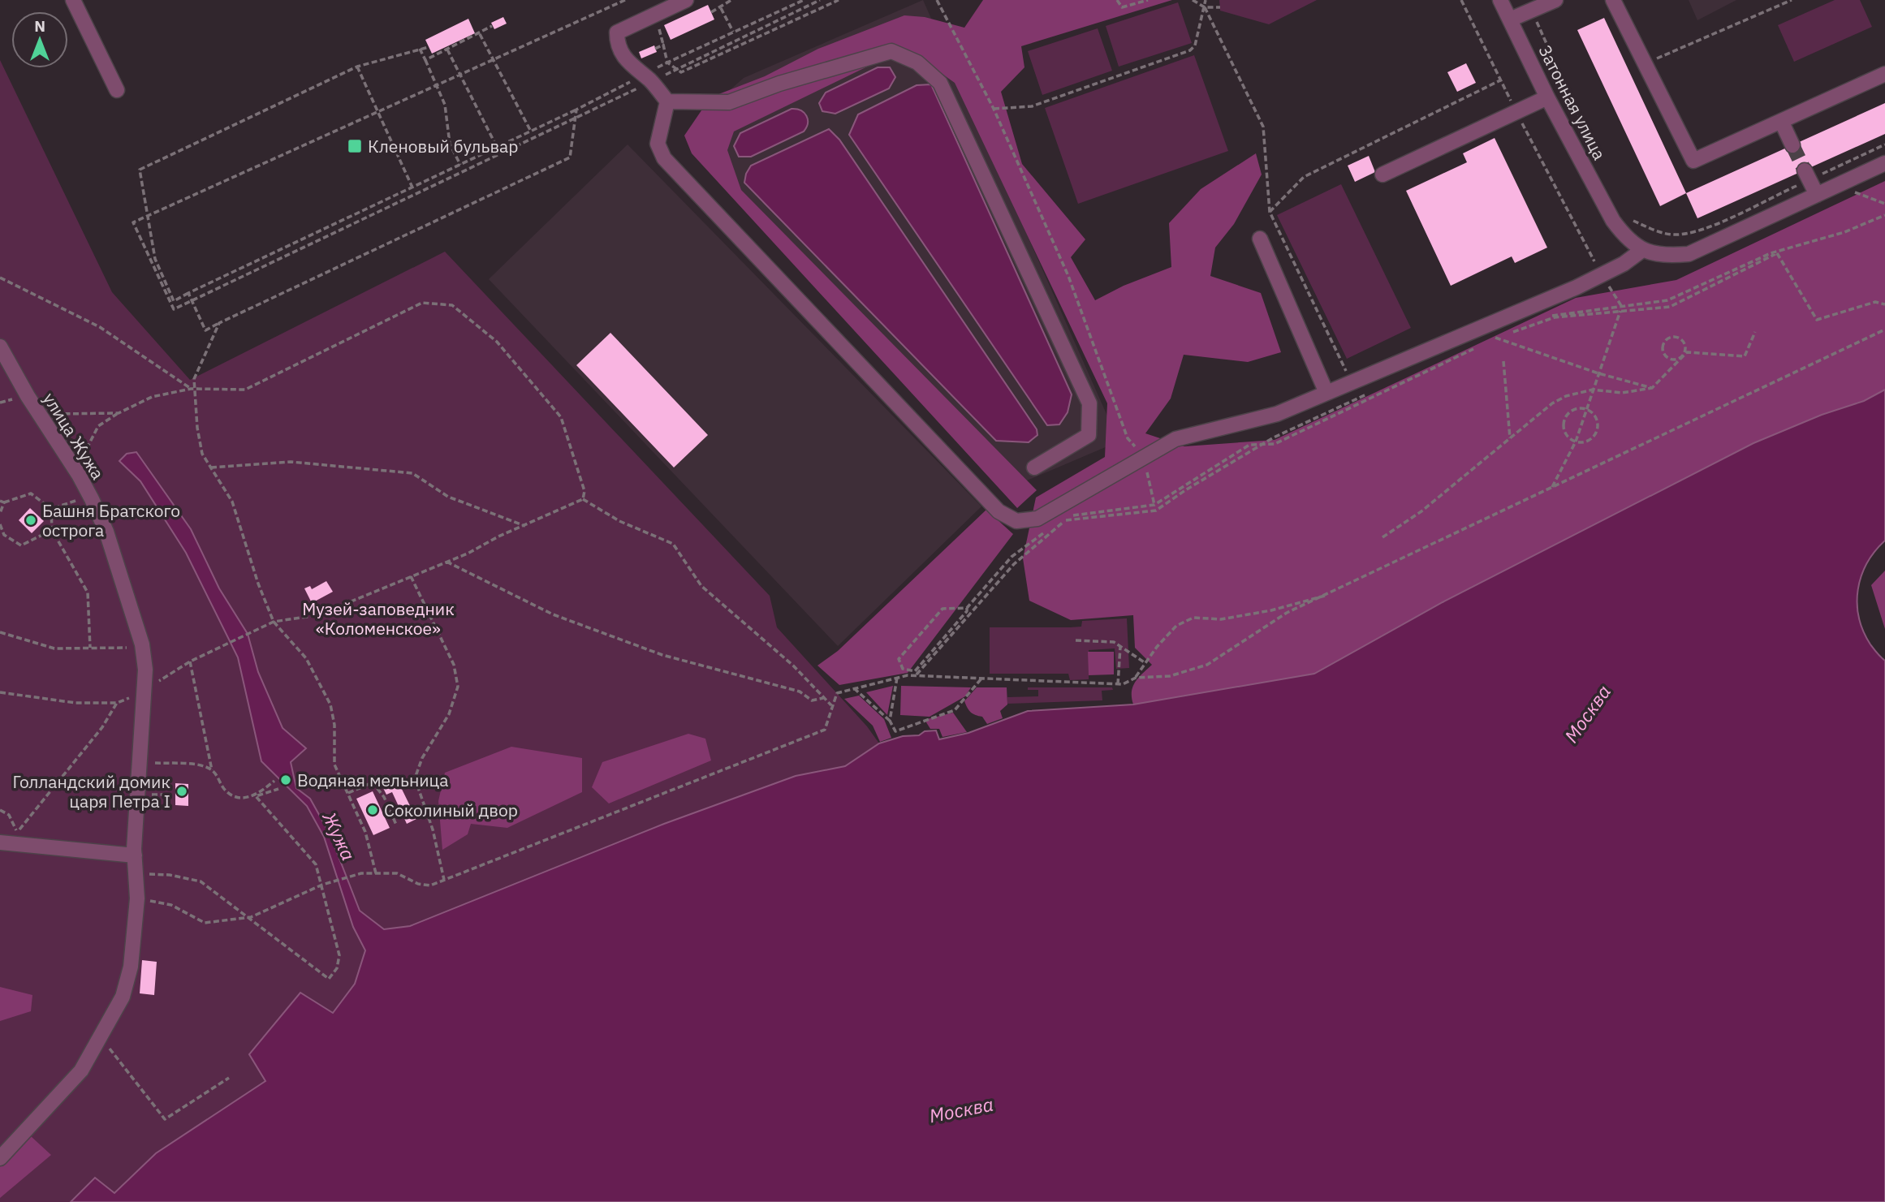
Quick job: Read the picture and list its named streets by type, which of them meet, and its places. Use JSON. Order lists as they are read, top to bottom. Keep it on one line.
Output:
{"streets":{"street":["Затонная улица","улица Жужа"]},"water":["Москва","Жужа"],"parks":["Музей-заповедник «Коломенское»"],"places":{"transit":["Кленовый бульвар"],"other":["Башня Братского острога","Водяная мельница","Голландский домик царя Петра I","Соколиный двор"]},"north":"top"}
